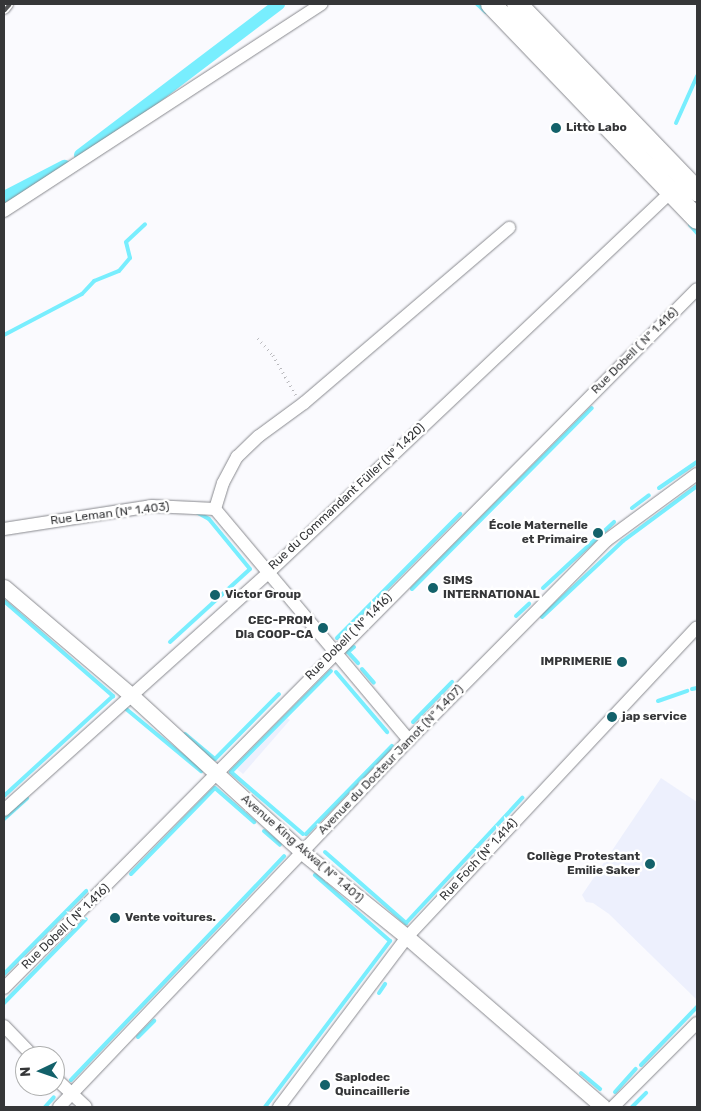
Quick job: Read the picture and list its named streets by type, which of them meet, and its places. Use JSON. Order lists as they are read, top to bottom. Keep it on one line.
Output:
{"streets":{"street":["Rue Dobell ( N° 1.416)","Rue du Commandant Füller (N° 1.420)","Rue Leman (N° 1.403)","Avenue du Docteur Jamot (N° 1.407)","Avenue King Akwa( N° 1.401)","Rue Foch (N° 1.414)"]},"crossings":[["Rue Dobell ( N° 1.416)","Avenue King Akwa( N° 1.401)"],["Rue du Commandant Füller (N° 1.420)","Avenue King Akwa( N° 1.401)"],["Avenue du Docteur Jamot (N° 1.407)","Avenue King Akwa( N° 1.401)"],["Avenue King Akwa( N° 1.401)","Rue Foch (N° 1.414)"]],"places":["Litto Labo","École Maternelle et Primaire","SIMS INTERNATIONAL","Victor Group","CEC-PROM Dla COOP-CA","IMPRIMERIE","jap service","Collège Protestant Emilie Saker","Vente voitures.","Saplodec Quincaillerie"],"north":"left"}
